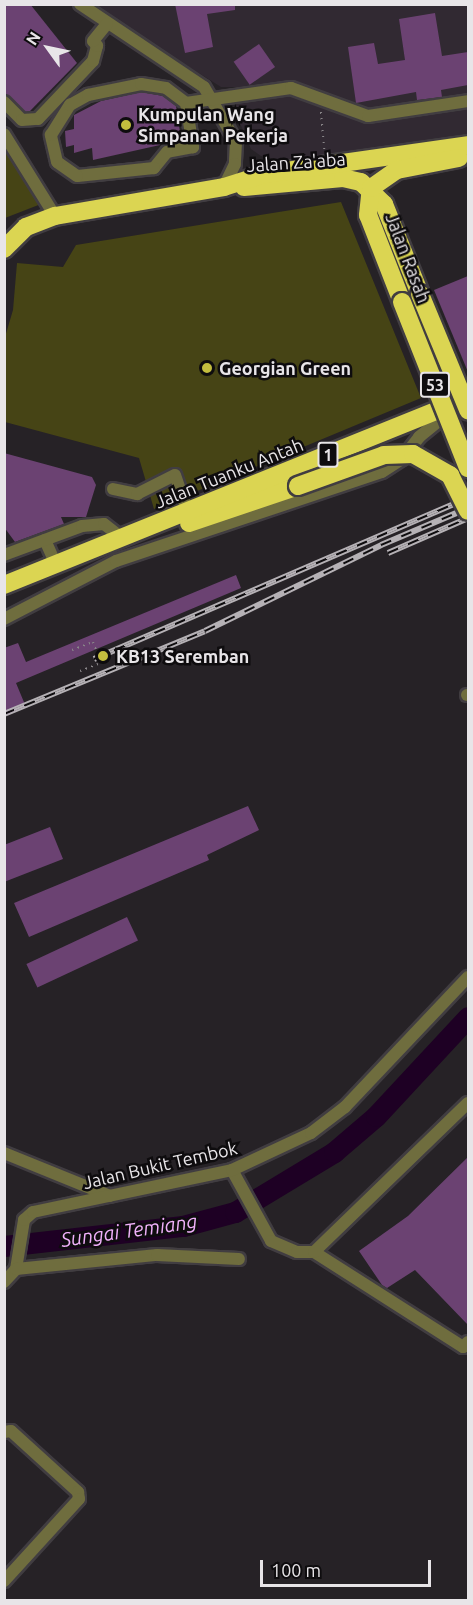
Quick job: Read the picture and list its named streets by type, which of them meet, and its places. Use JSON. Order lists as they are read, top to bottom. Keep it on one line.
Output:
{"streets":{"highway":["Jalan Za'aba","Jalan Rasah","53","1","Jalan Tuanku Antah"],"street":["Jalan Bukit Tembok"]},"crossings":[["Jalan Za'aba","Jalan Rasah"],["1","Jalan Tuanku Antah"]],"water":["Sungai Temiang"],"places":["Kumpulan Wang Simpanan Pekerja","Georgian Green","KB13 Seremban"],"scale_bar":"100 m","north":"top left"}
